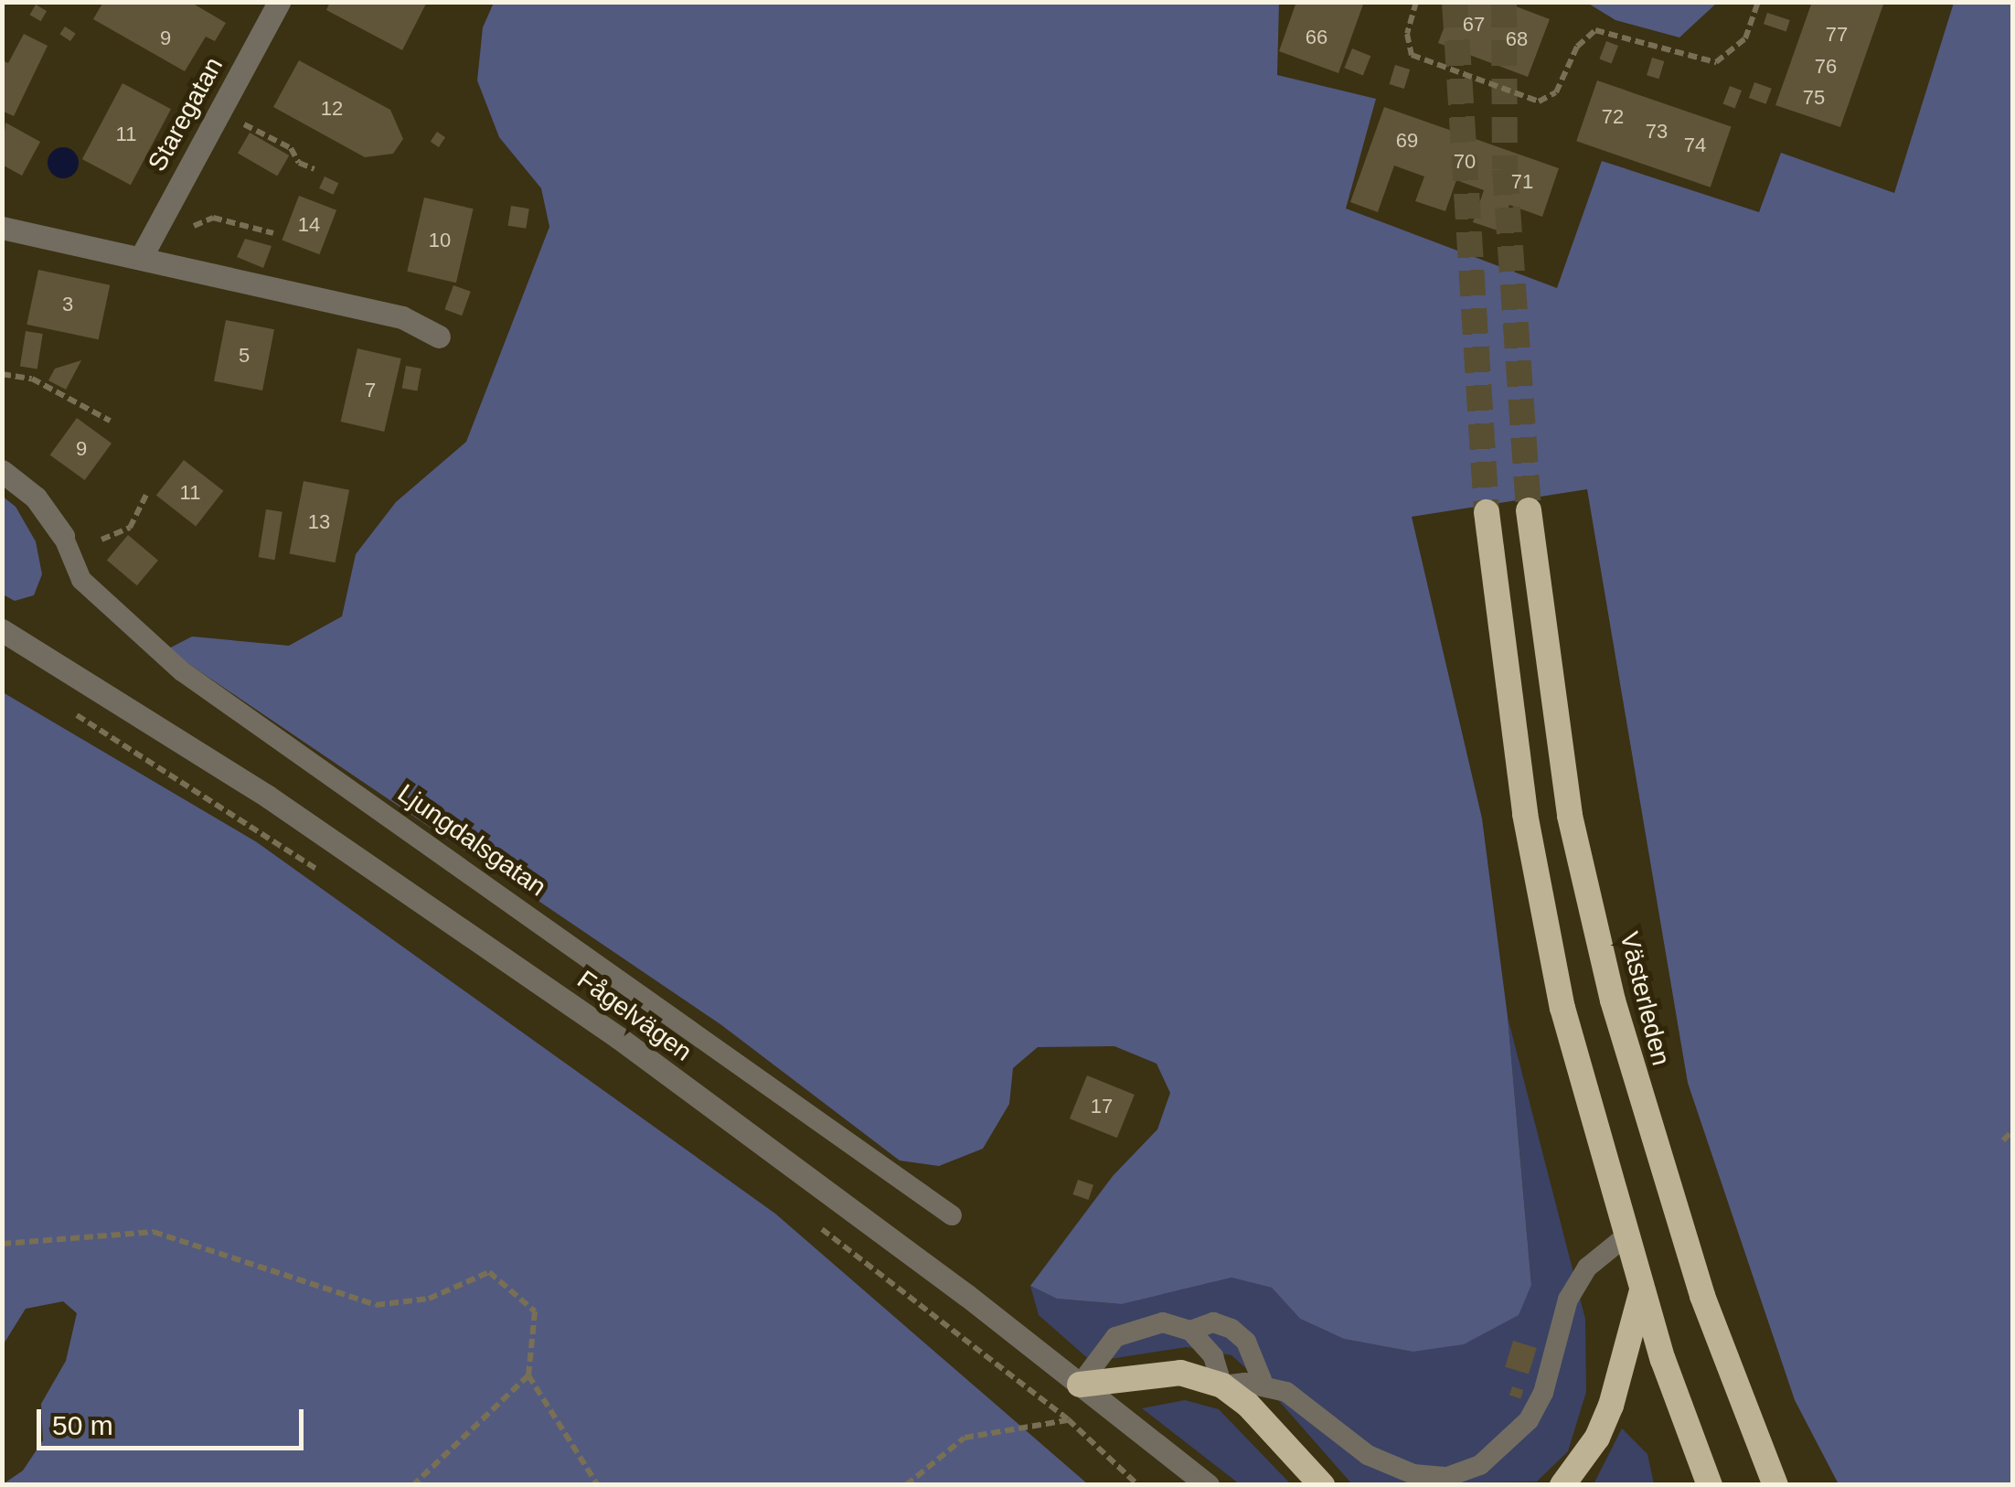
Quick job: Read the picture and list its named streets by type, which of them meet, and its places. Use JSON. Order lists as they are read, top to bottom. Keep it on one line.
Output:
{"streets":{"highway":["Västerleden"],"street":["Staregatan","Ljungdalsgatan","Fågelvägen"]},"house_numbers":["67","77","66","9","68","76","75","12","72","73","11","69","74","70","71","14","10","3","5","7","9","11","13","17"],"scale_bar":"50 m"}
